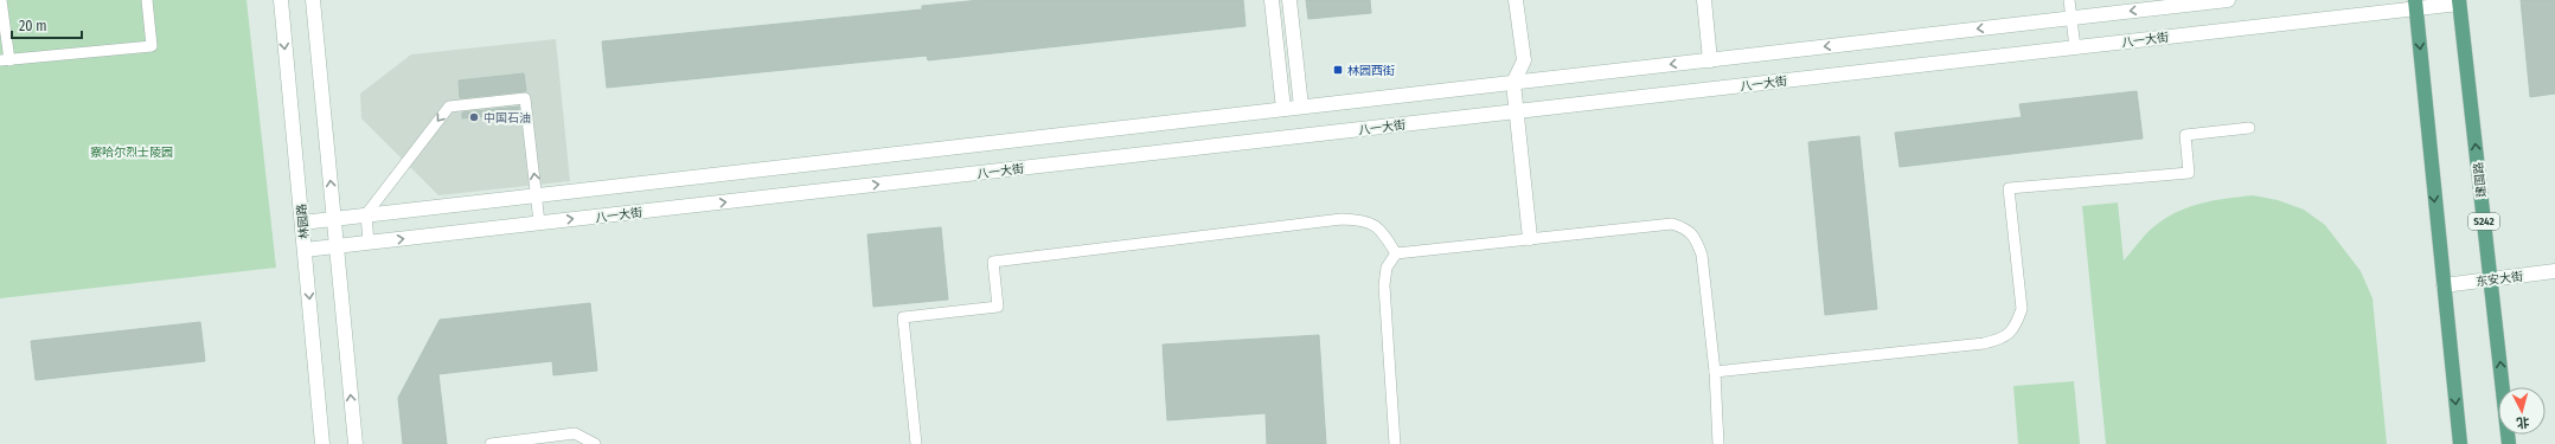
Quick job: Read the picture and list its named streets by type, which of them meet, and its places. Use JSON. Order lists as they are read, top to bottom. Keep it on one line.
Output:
{"streets":{"main road":["八一大街","建国路","林园路","S242","东安大街"]},"crossings":[["八一大街","建国路"],["八一大街","林园路"],["建国路","东安大街"]],"parks":["察哈尔烈士陵园"],"places":{"transit":["林园西街"],"other":["中国石油"]},"scale_bar":"20 m","north":"bottom"}
